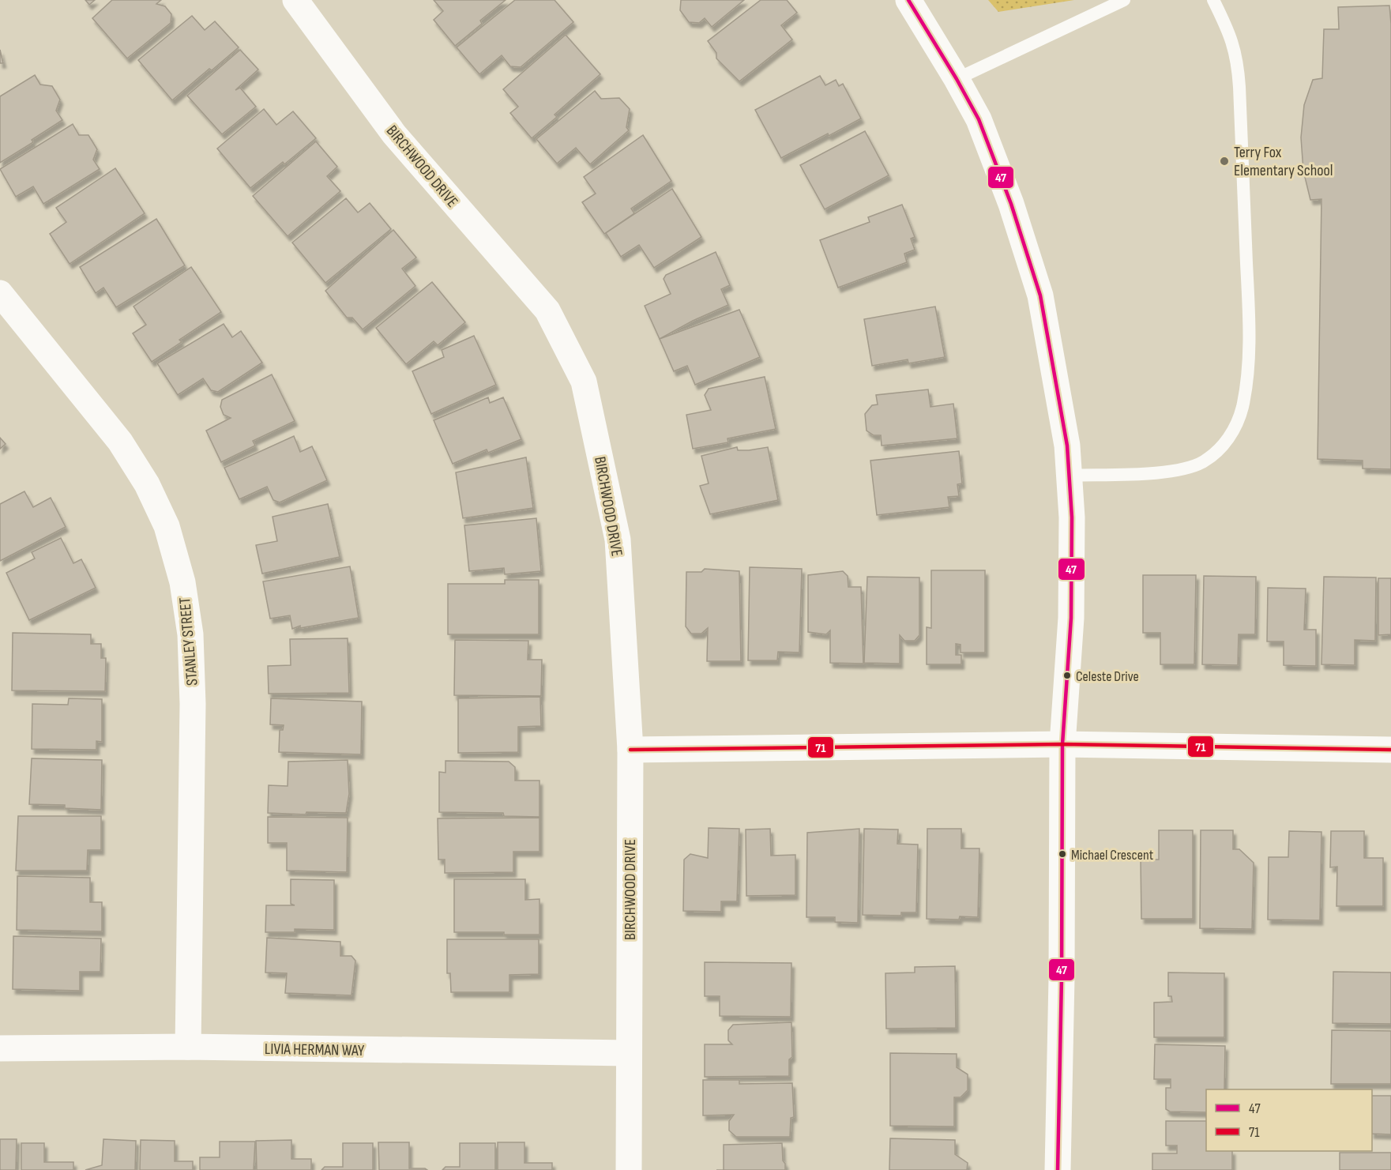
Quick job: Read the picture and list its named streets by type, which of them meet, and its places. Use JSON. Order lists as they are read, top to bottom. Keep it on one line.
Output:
{"streets":{"street":["BIRCHWOOD DRIVE","STANLEY STREET","LIVIA HERMAN WAY"]},"crossings":[["BIRCHWOOD DRIVE","LIVIA HERMAN WAY"],["STANLEY STREET","LIVIA HERMAN WAY"]],"places":["Terry Fox Elementary School","Celeste Drive","Michael Crescent"],"lines":["transit line 47","transit line 71"],"legend":["47","71"]}
